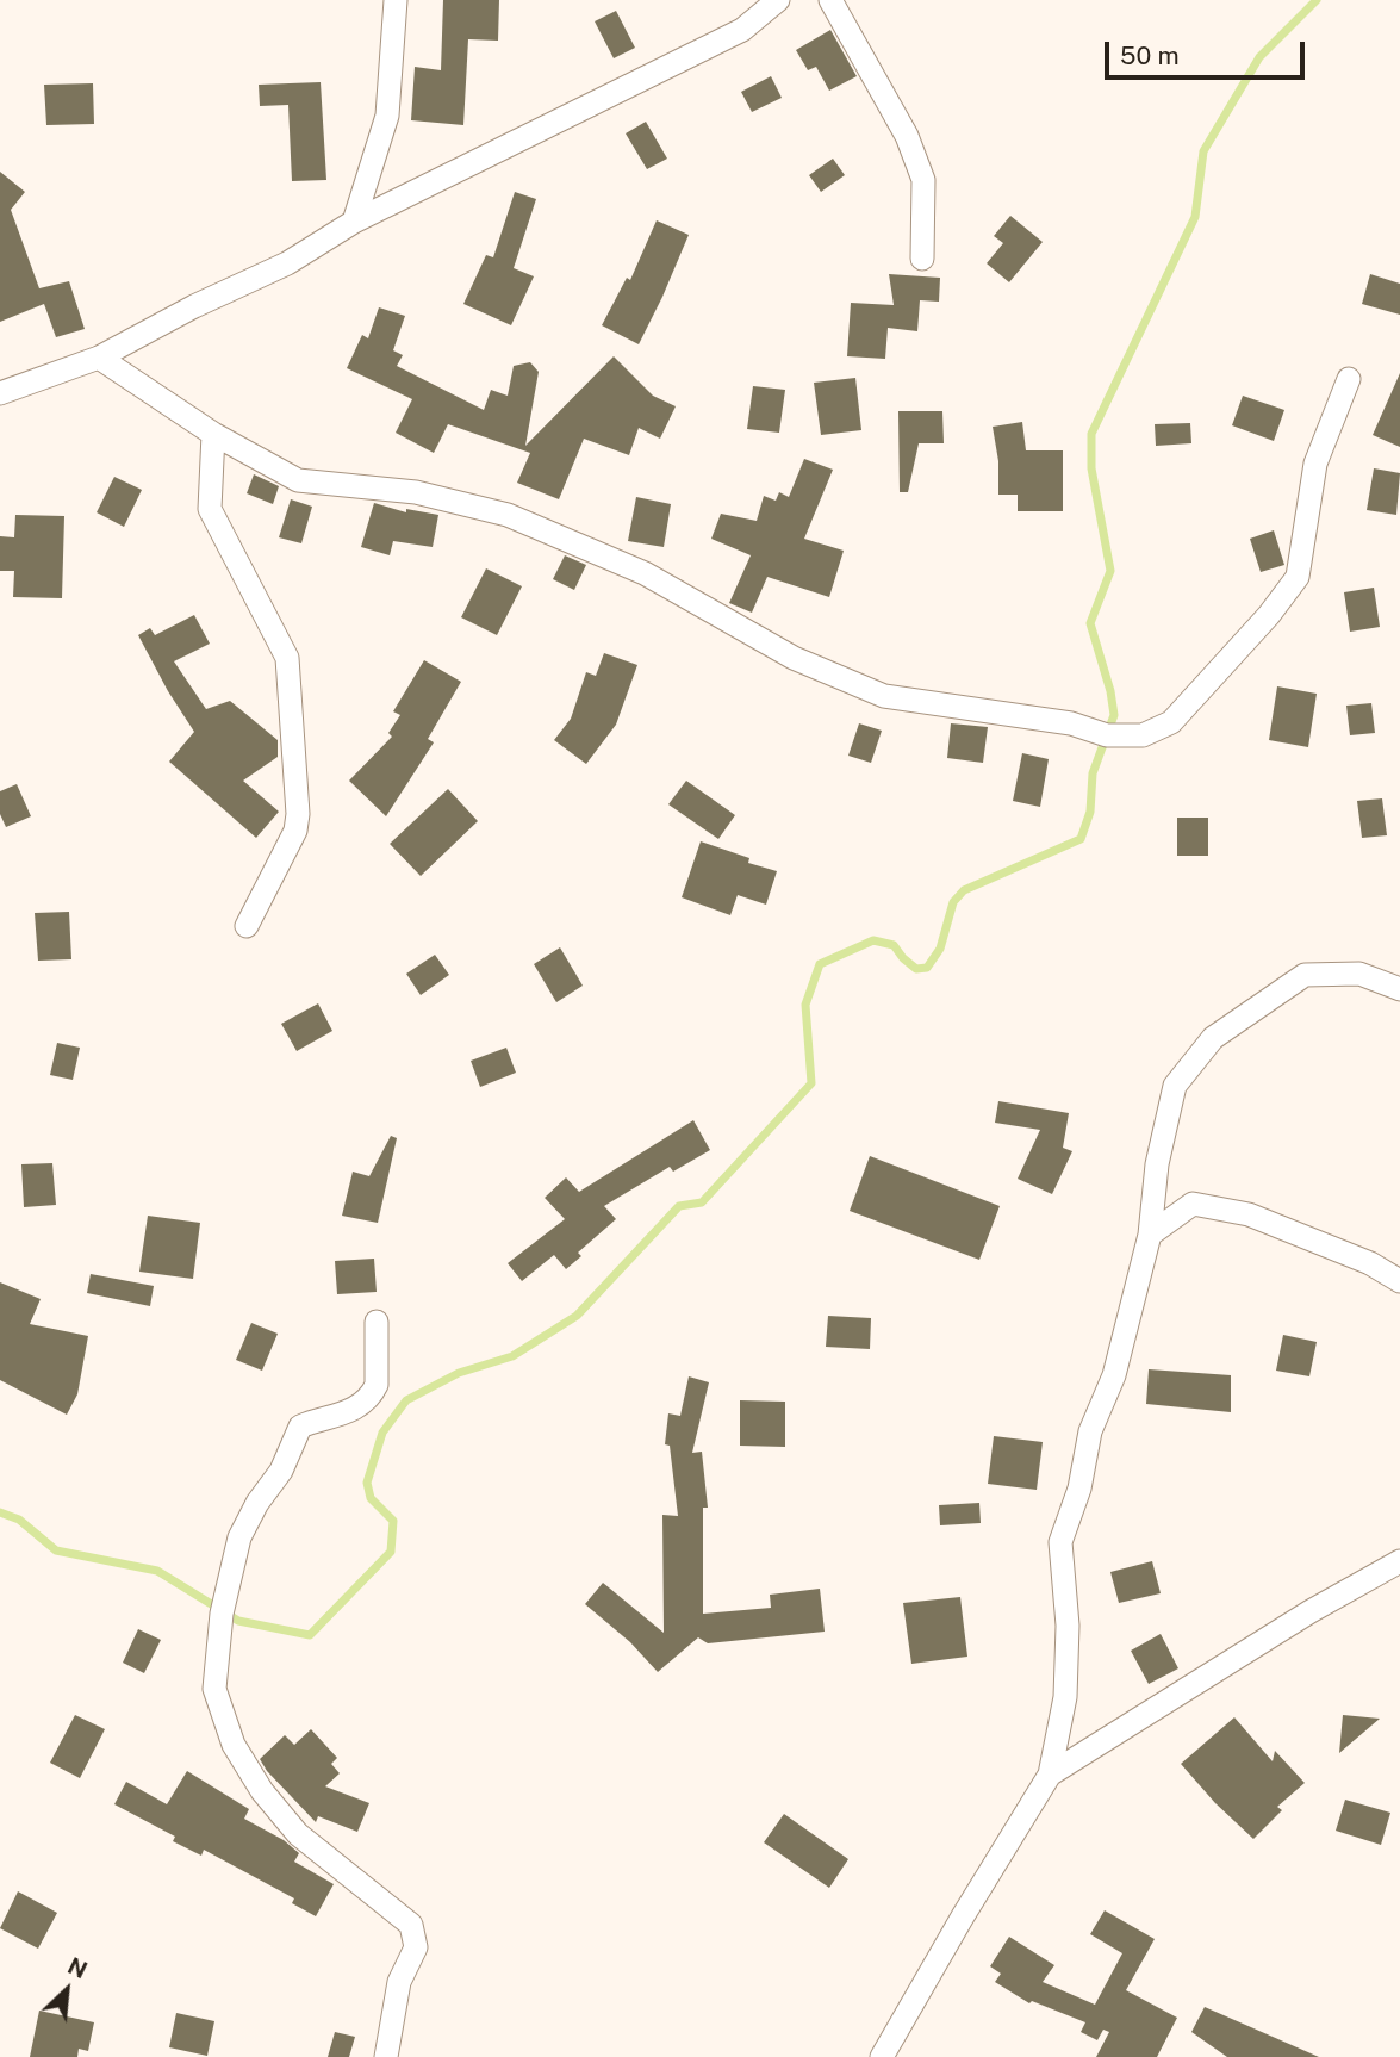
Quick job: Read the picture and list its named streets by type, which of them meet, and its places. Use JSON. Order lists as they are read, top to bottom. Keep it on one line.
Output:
{"scale_bar":"50 m","north":"top right"}
